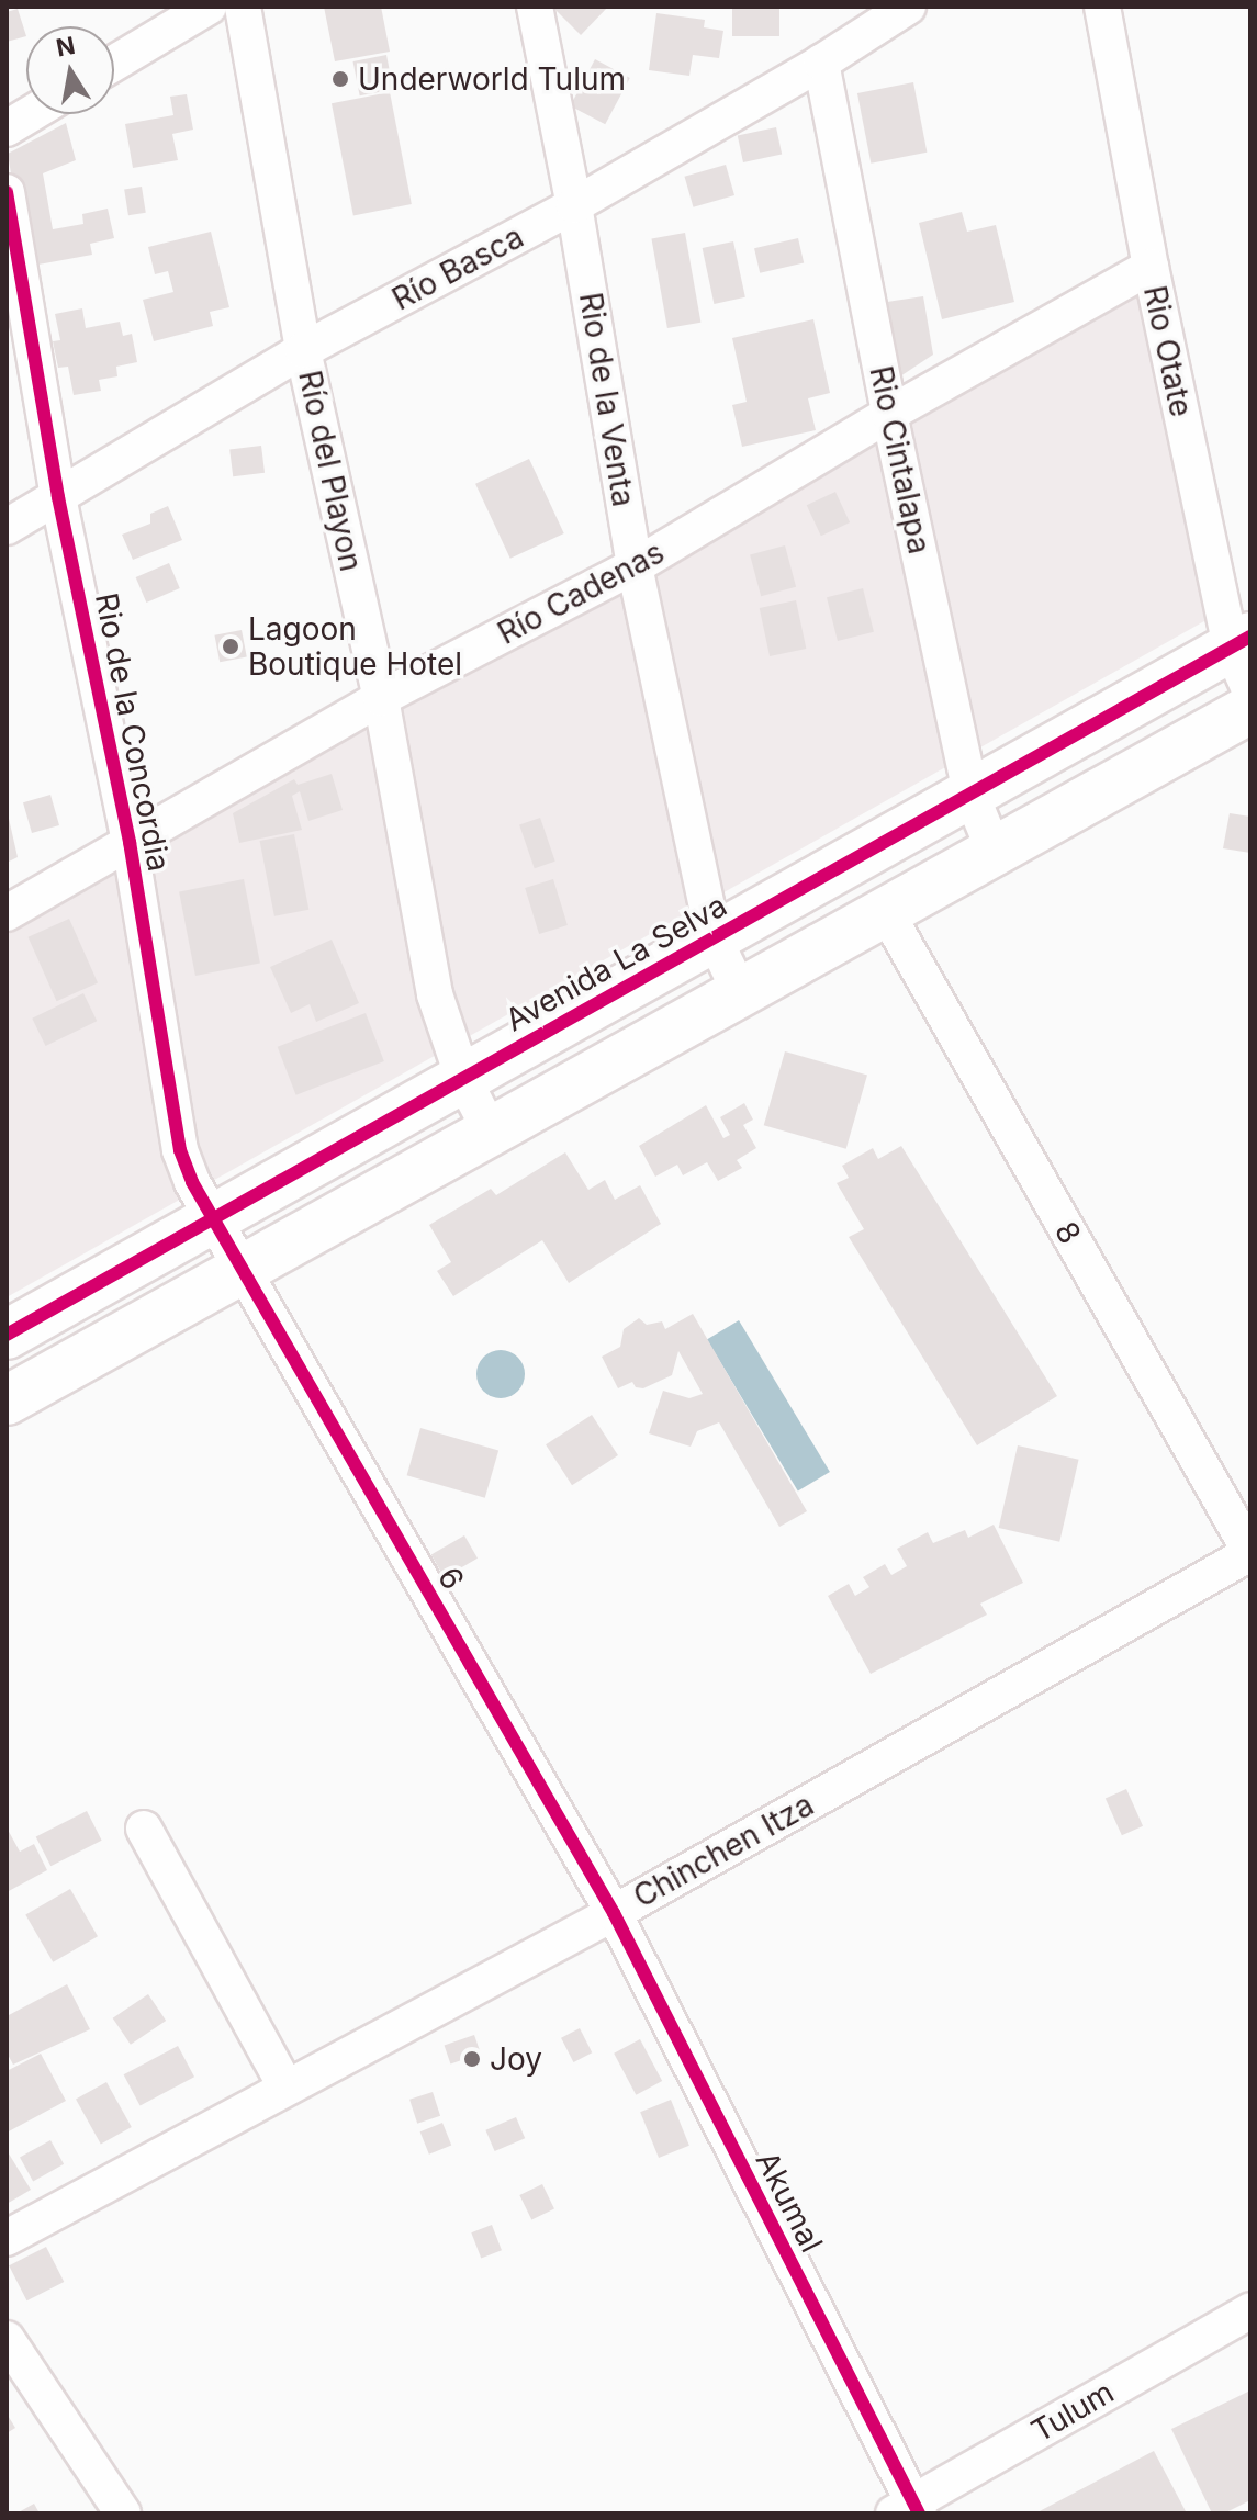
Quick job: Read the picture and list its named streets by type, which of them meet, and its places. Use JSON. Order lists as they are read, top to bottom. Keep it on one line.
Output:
{"streets":{"street":["Río Basca","Rio Otate","Rio de la Venta","Rio Cintalapa","Río del Playon","Río Cadenas","Rio de la Concordia","Avenida La Selva","8","6","Chinchen Itza","Akumal","Tulum"]},"crossings":[["Río Basca","Rio de la Venta"],["Río Basca","Rio Cintalapa"],["Río Basca","Río del Playon"],["Río Basca","Rio de la Concordia"],["Rio Otate","Río Cadenas"],["Rio Otate","Avenida La Selva"],["Rio de la Venta","Río Cadenas"],["Rio de la Venta","Avenida La Selva"],["Rio Cintalapa","Río Cadenas"],["Rio Cintalapa","Avenida La Selva"],["Río del Playon","Río Cadenas"],["Río del Playon","Avenida La Selva"],["Río Cadenas","Rio de la Concordia"],["Rio de la Concordia","Avenida La Selva"],["Rio de la Concordia","6"],["8","Chinchen Itza"],["6","Chinchen Itza"],["6","Akumal"],["Chinchen Itza","Akumal"],["Akumal","Tulum"]],"places":["Underworld Tulum","Lagoon Boutique Hotel","Joy"],"north":"top"}
